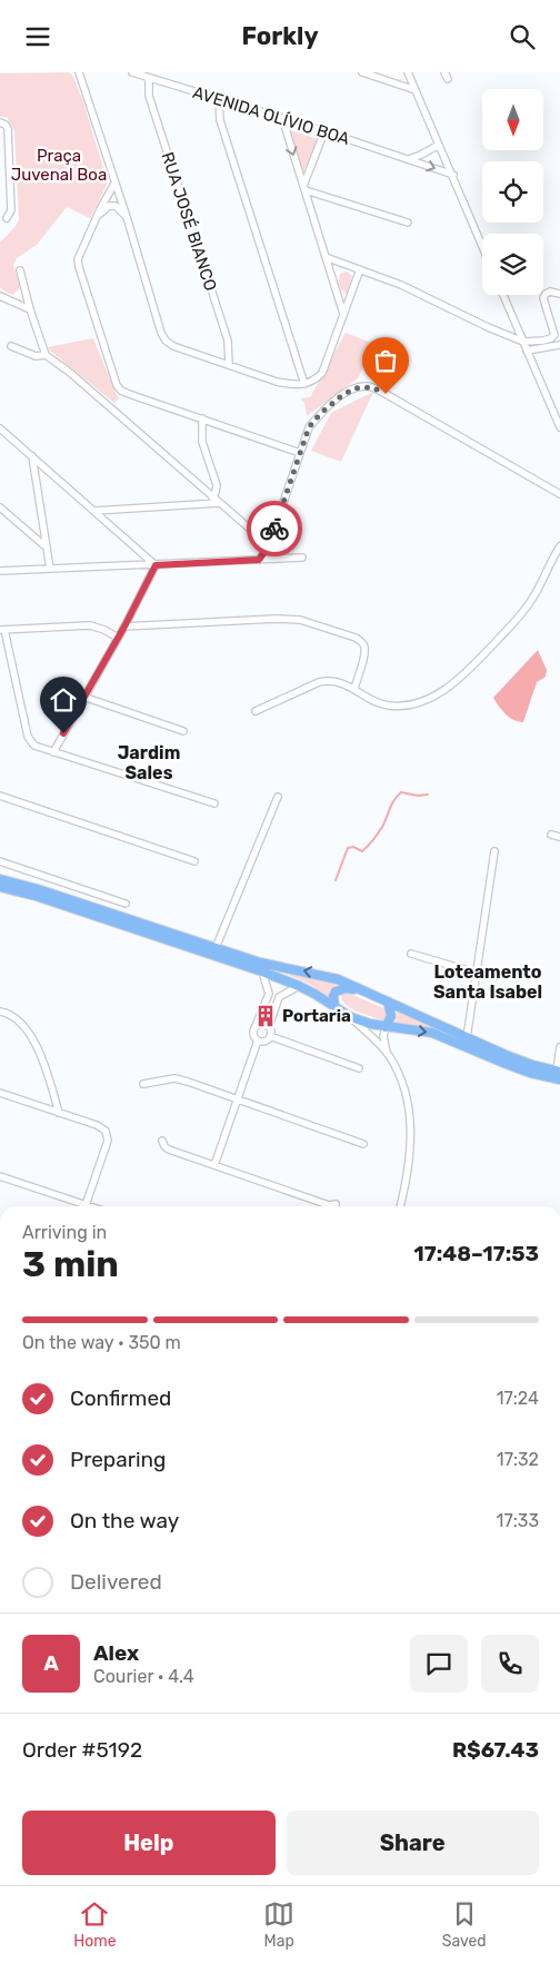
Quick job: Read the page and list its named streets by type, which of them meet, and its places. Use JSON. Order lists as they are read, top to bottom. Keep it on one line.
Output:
{"streets":{"street":["AVENIDA OLÍVIO BOA","RUA JOSÉ BIANCO"]},"crossings":[["AVENIDA OLÍVIO BOA","RUA JOSÉ BIANCO"]],"districts":["Jardim Sales","Loteamento Santa Isabel"],"parks":["Praça Juvenal Boa"],"places":{"building":["Portaria"]},"north":"bottom","page":{"header":"Forkly","heading":["3 min","Arriving in","17:48–17:53"],"panel":["Alex","Courier · 4.4","Order #5192","R$67.43"],"bar":"On the way · 350 m","list":[["Confirmed","17:24"],["Preparing","17:32"],["On the way","17:33"],"Delivered"],"round":"A","buttons":["Help","Share"],"tabs":["Home","Map","Saved"]}}
